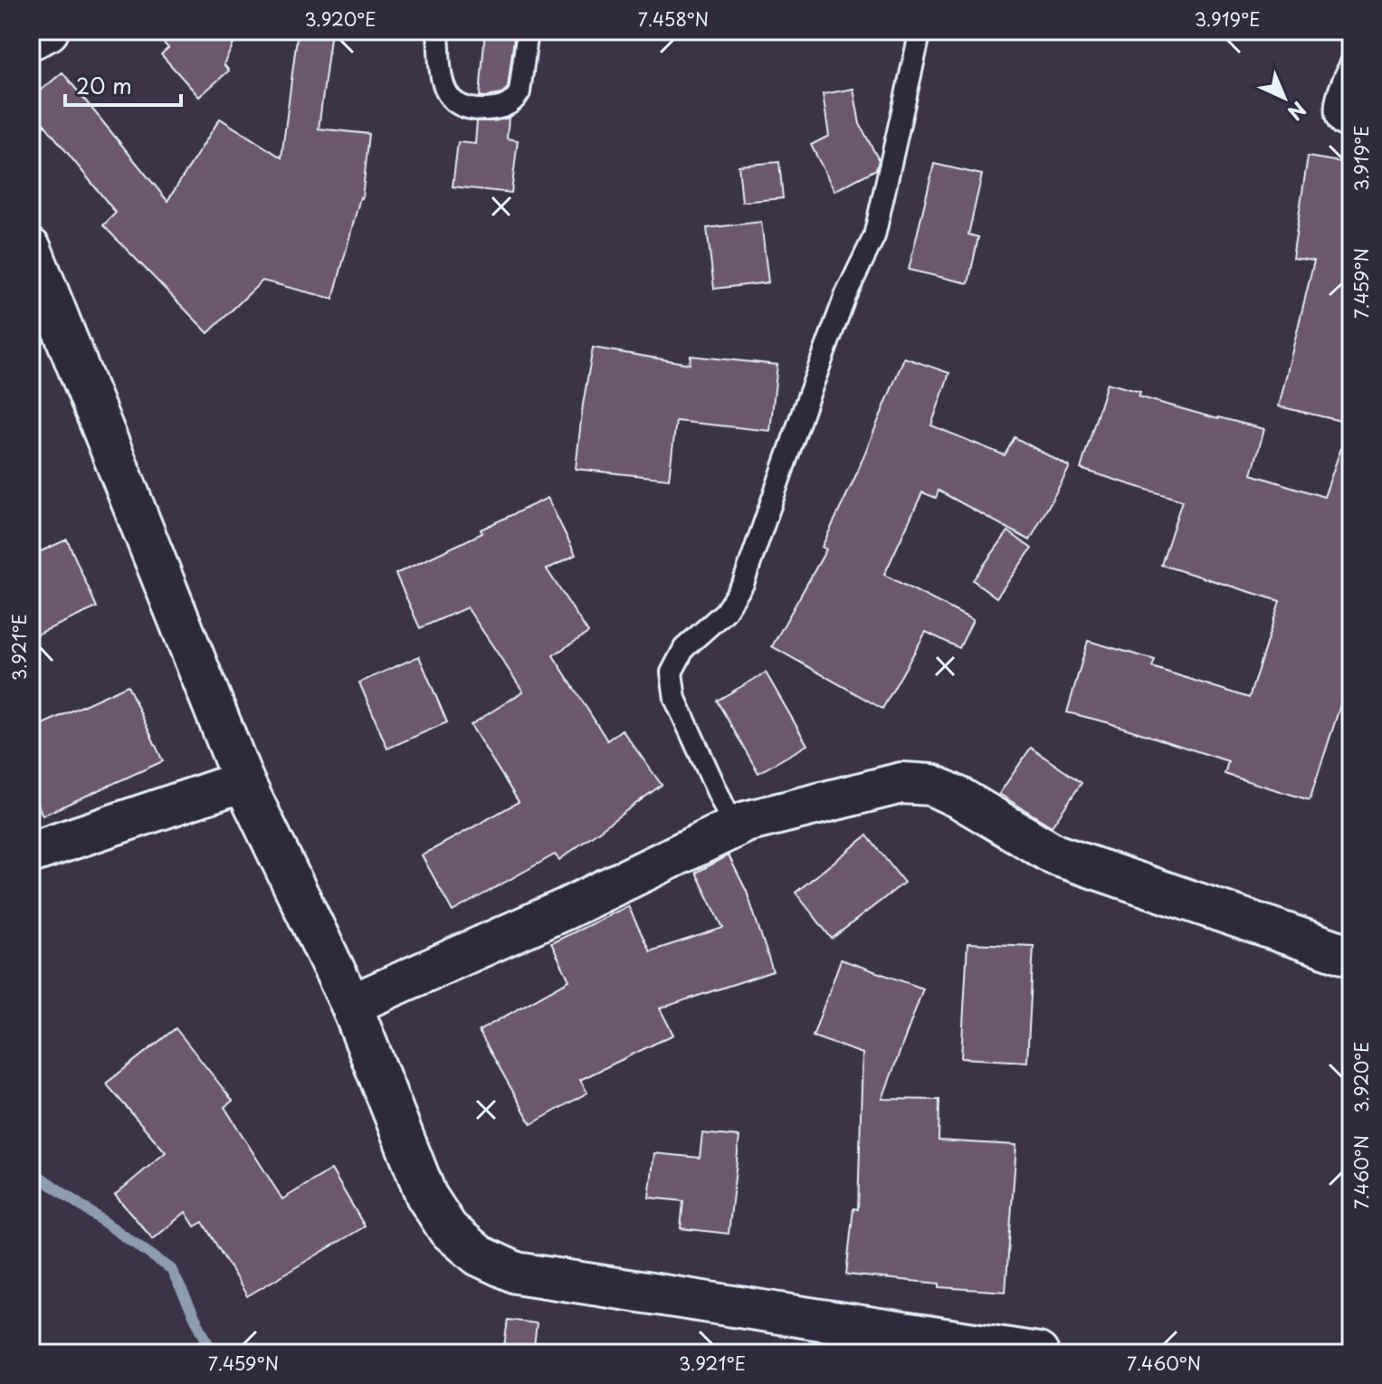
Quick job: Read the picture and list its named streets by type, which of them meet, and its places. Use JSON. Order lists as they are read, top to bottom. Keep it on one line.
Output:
{"scale_bar":"20 m","north":"bottom right","coordinates":["3.920°E","7.458°N","3.919°E","7.459°N","3.921°E","7.460°N"]}
